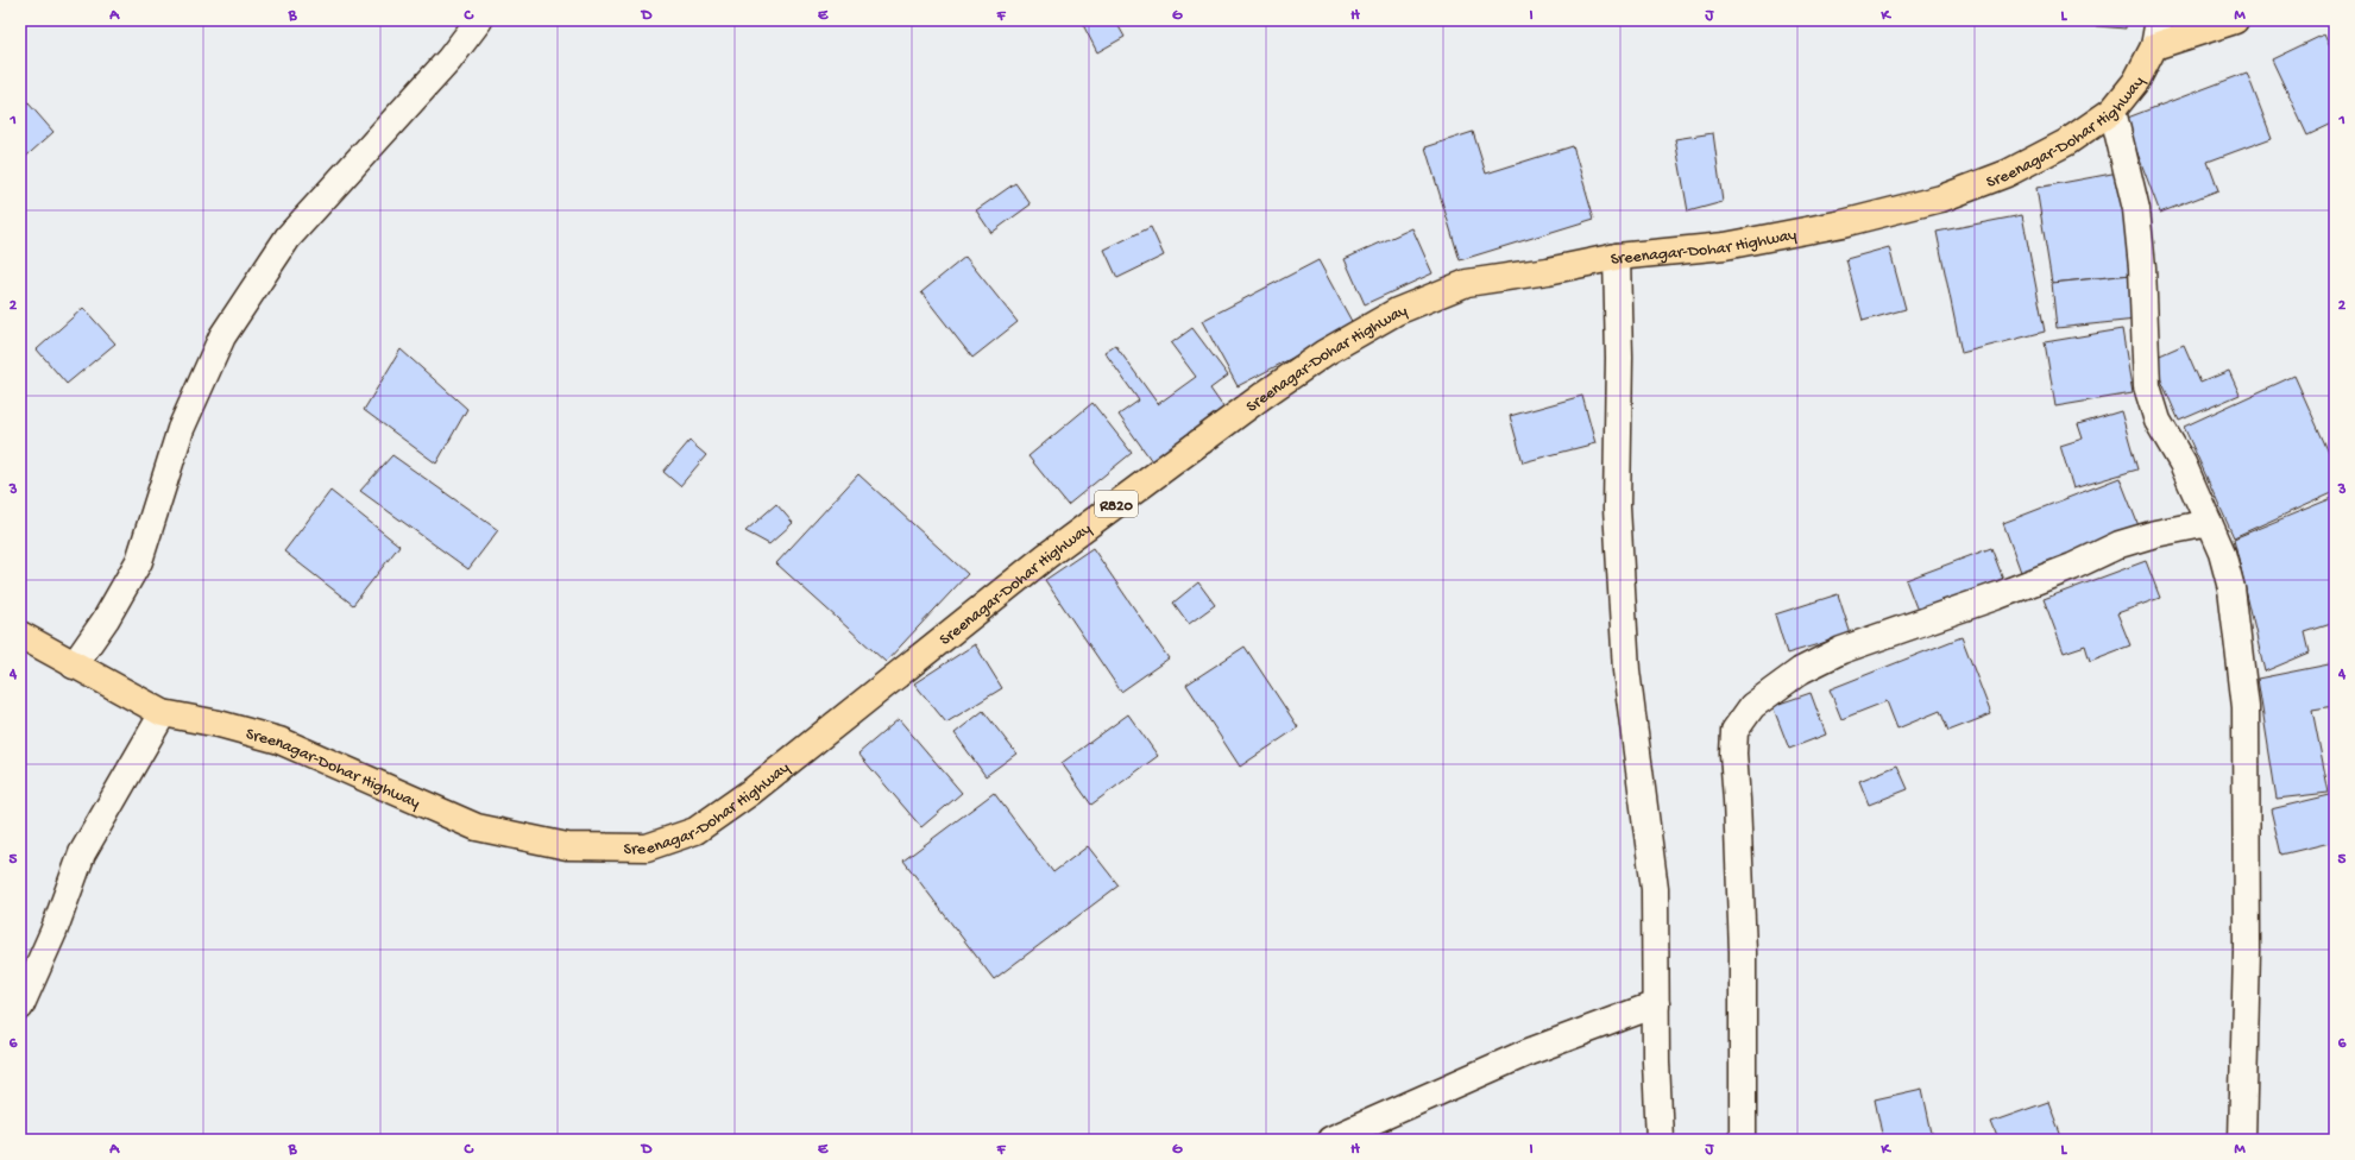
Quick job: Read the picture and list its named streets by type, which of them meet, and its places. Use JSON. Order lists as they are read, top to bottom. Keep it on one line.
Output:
{"streets":{"main road":["Sreenagar-Dohar Highway","R820"]},"grid":{"columns":["A","B","C","D","E","F","G","H","I","J","K","L","M"],"rows":["1","2","3","4","5","6"]}}
